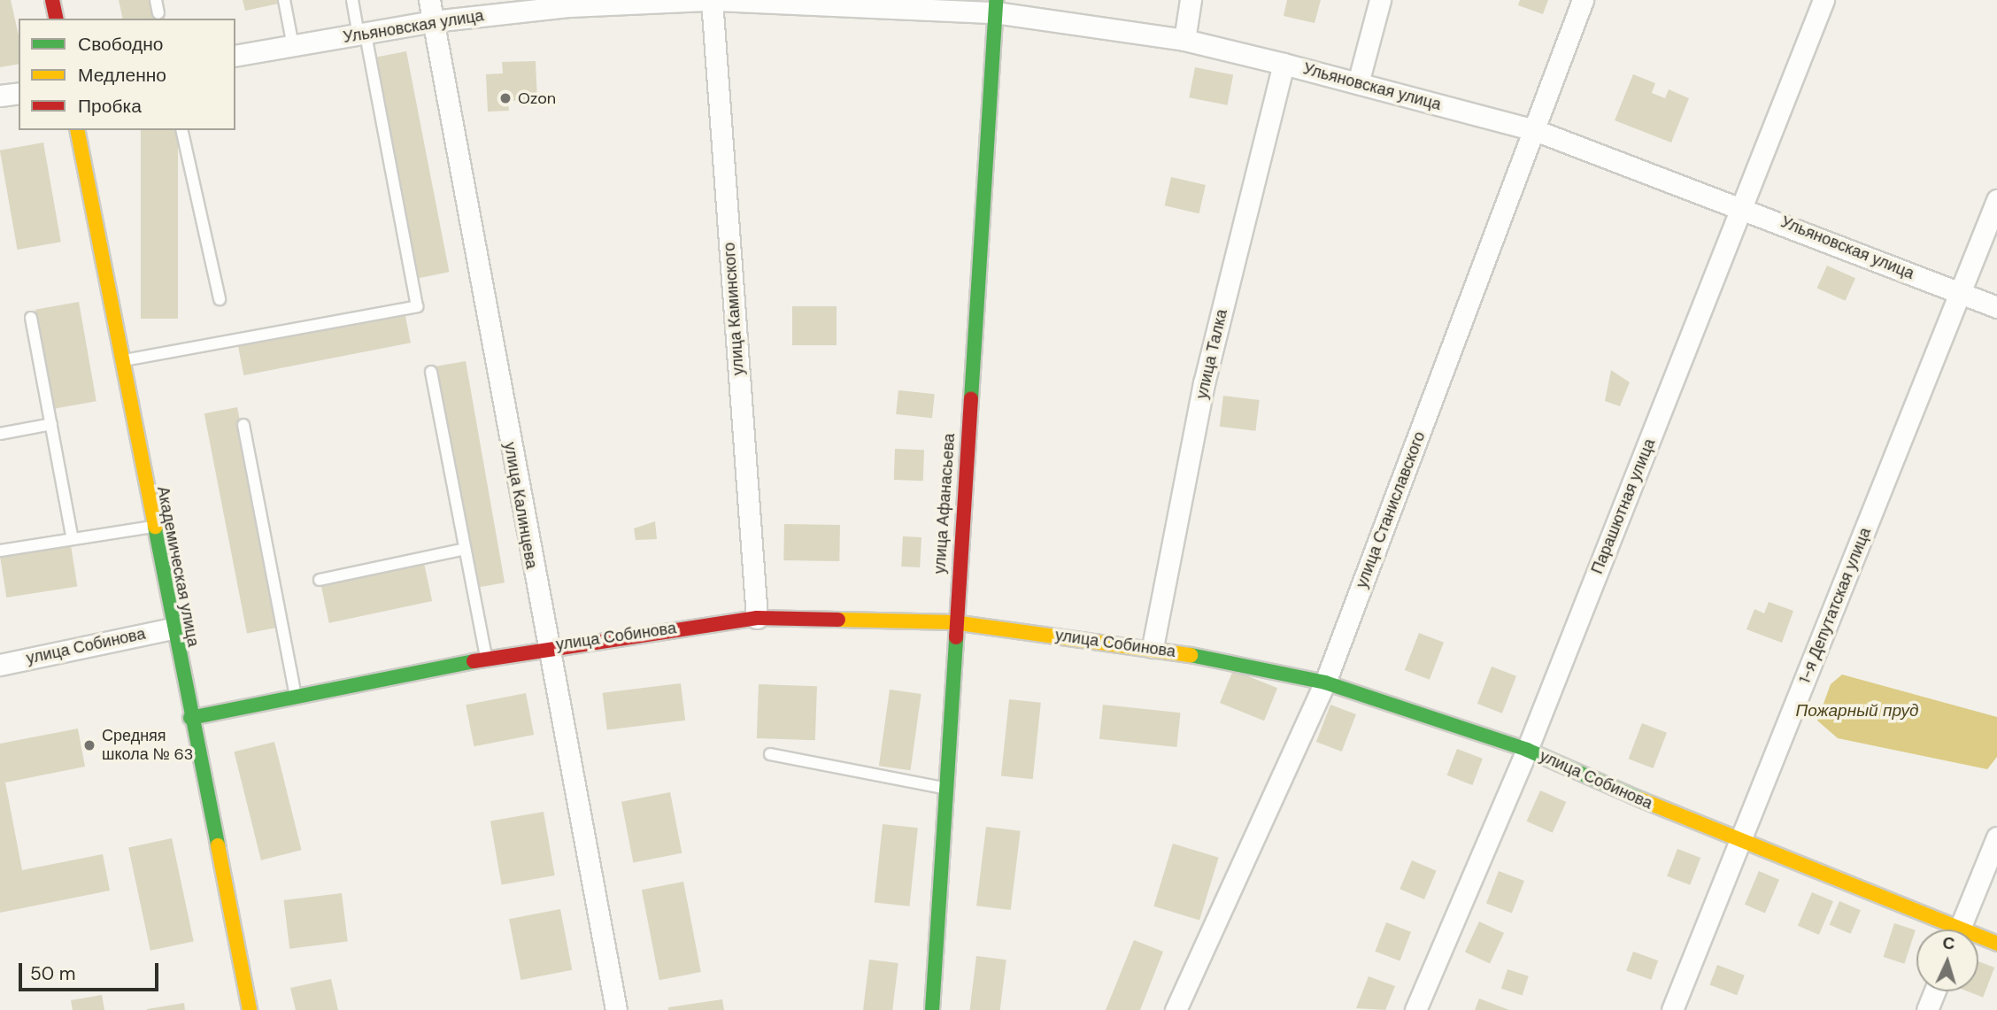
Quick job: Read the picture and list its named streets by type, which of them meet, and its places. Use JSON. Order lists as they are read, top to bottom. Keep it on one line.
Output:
{"streets":{"street":["Ульяновская улица","улица Каминского","улица Талка","улица Афанасьева","улица Калинцева","Парашютная улица","улица Станиславского","Академическая улица","1-я Депутатская улица","улица Собинова"]},"crossings":[["Ульяновская улица","улица Талка"],["Ульяновская улица","улица Афанасьева"],["Ульяновская улица","улица Калинцева"],["Ульяновская улица","Парашютная улица"],["Ульяновская улица","улица Станиславского"],["Ульяновская улица","1-я Депутатская улица"],["улица Каминского","улица Собинова"],["улица Талка","улица Собинова"],["улица Афанасьева","улица Собинова"],["улица Калинцева","улица Собинова"],["Парашютная улица","улица Собинова"],["улица Станиславского","улица Собинова"],["Академическая улица","улица Собинова"],["1-я Депутатская улица","улица Собинова"]],"water":["Пожарный пруд"],"places":["Ozon","Средняя школа № 63"],"legend":["Свободно","Медленно","Пробка"],"scale_bar":"50 m","north":"top"}
